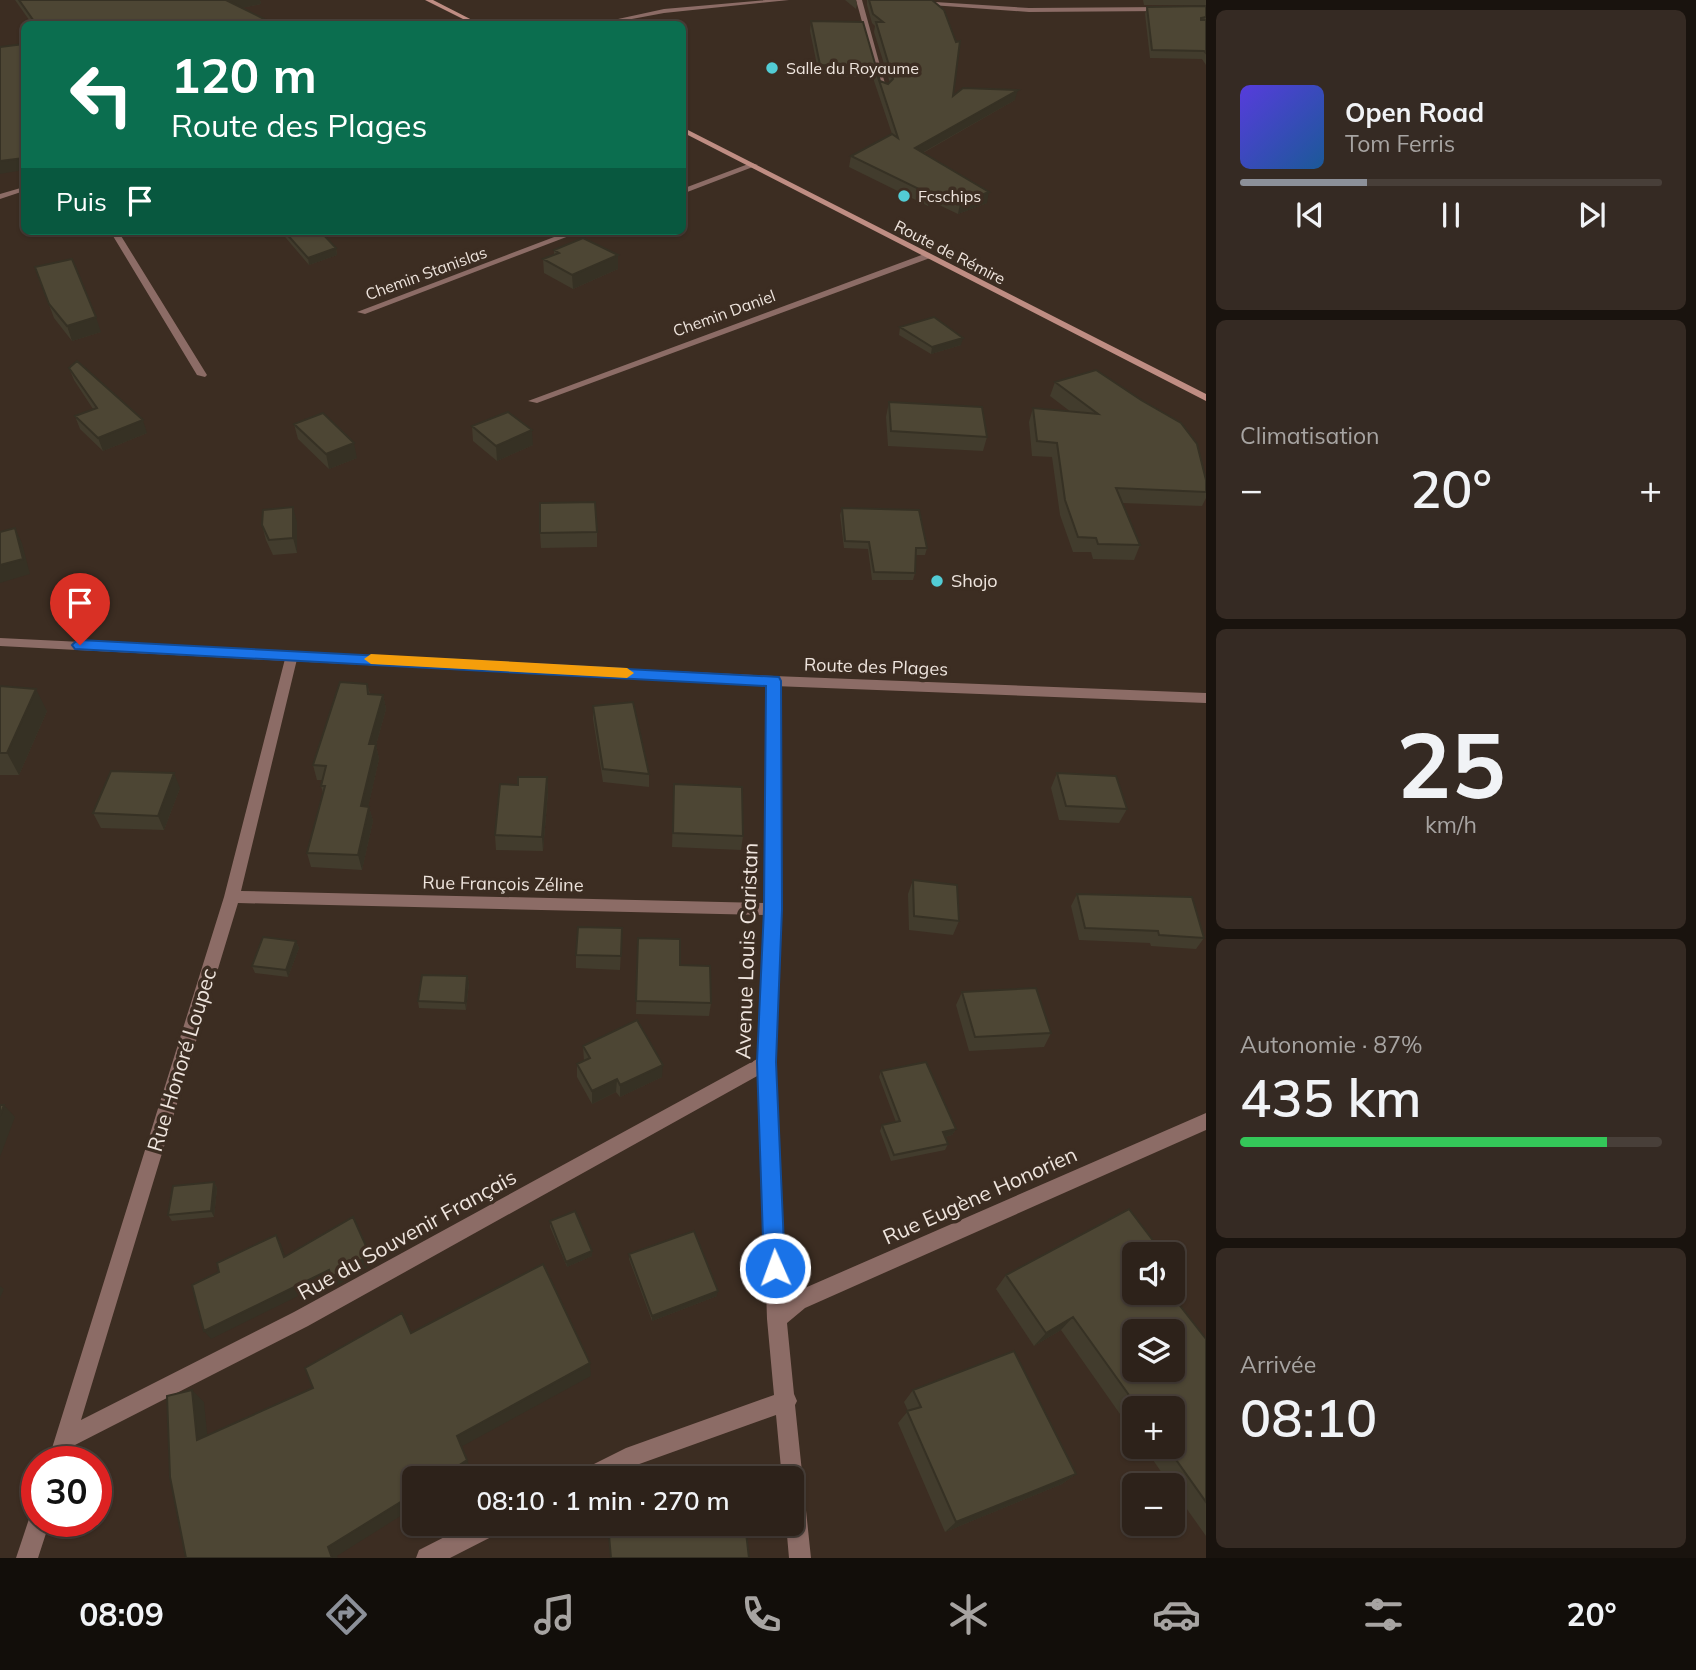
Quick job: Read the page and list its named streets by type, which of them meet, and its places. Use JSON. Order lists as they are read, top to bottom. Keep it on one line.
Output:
{"streets":{"main road":["Route de Rémire"],"street":["Chemin Stanislas","Chemin Daniel","Route des Plages","Rue François Zéline","Avenue Louis Caristan","Rue Honoré Loupec","Rue Eugène Honorien","Rue du Souvenir Français"]},"crossings":[["Route de Rémire","Chemin Daniel"],["Route des Plages","Avenue Louis Caristan"],["Route des Plages","Rue Honoré Loupec"],["Rue François Zéline","Avenue Louis Caristan"],["Rue François Zéline","Rue Honoré Loupec"],["Avenue Louis Caristan","Rue Eugène Honorien"],["Avenue Louis Caristan","Rue du Souvenir Français"],["Rue Honoré Loupec","Rue du Souvenir Français"]],"places":["Salle du Royaume","Fcschips","Shojo"],"page":{"turn":["120 m","Route des Plages"],"song":["Open Road","Tom Ferris"],"then":"Puis","tile":["Climatisation",["25","km/h"],["Autonomie · 87%","435 km"],["Arrivée","08:10"]],"heat":["−","20°","+"],"map_buttons":["+","−"],"limit":"30","trip":"08:10 · 1 min · 270 m","tabs":["08:09","20°"]}}
